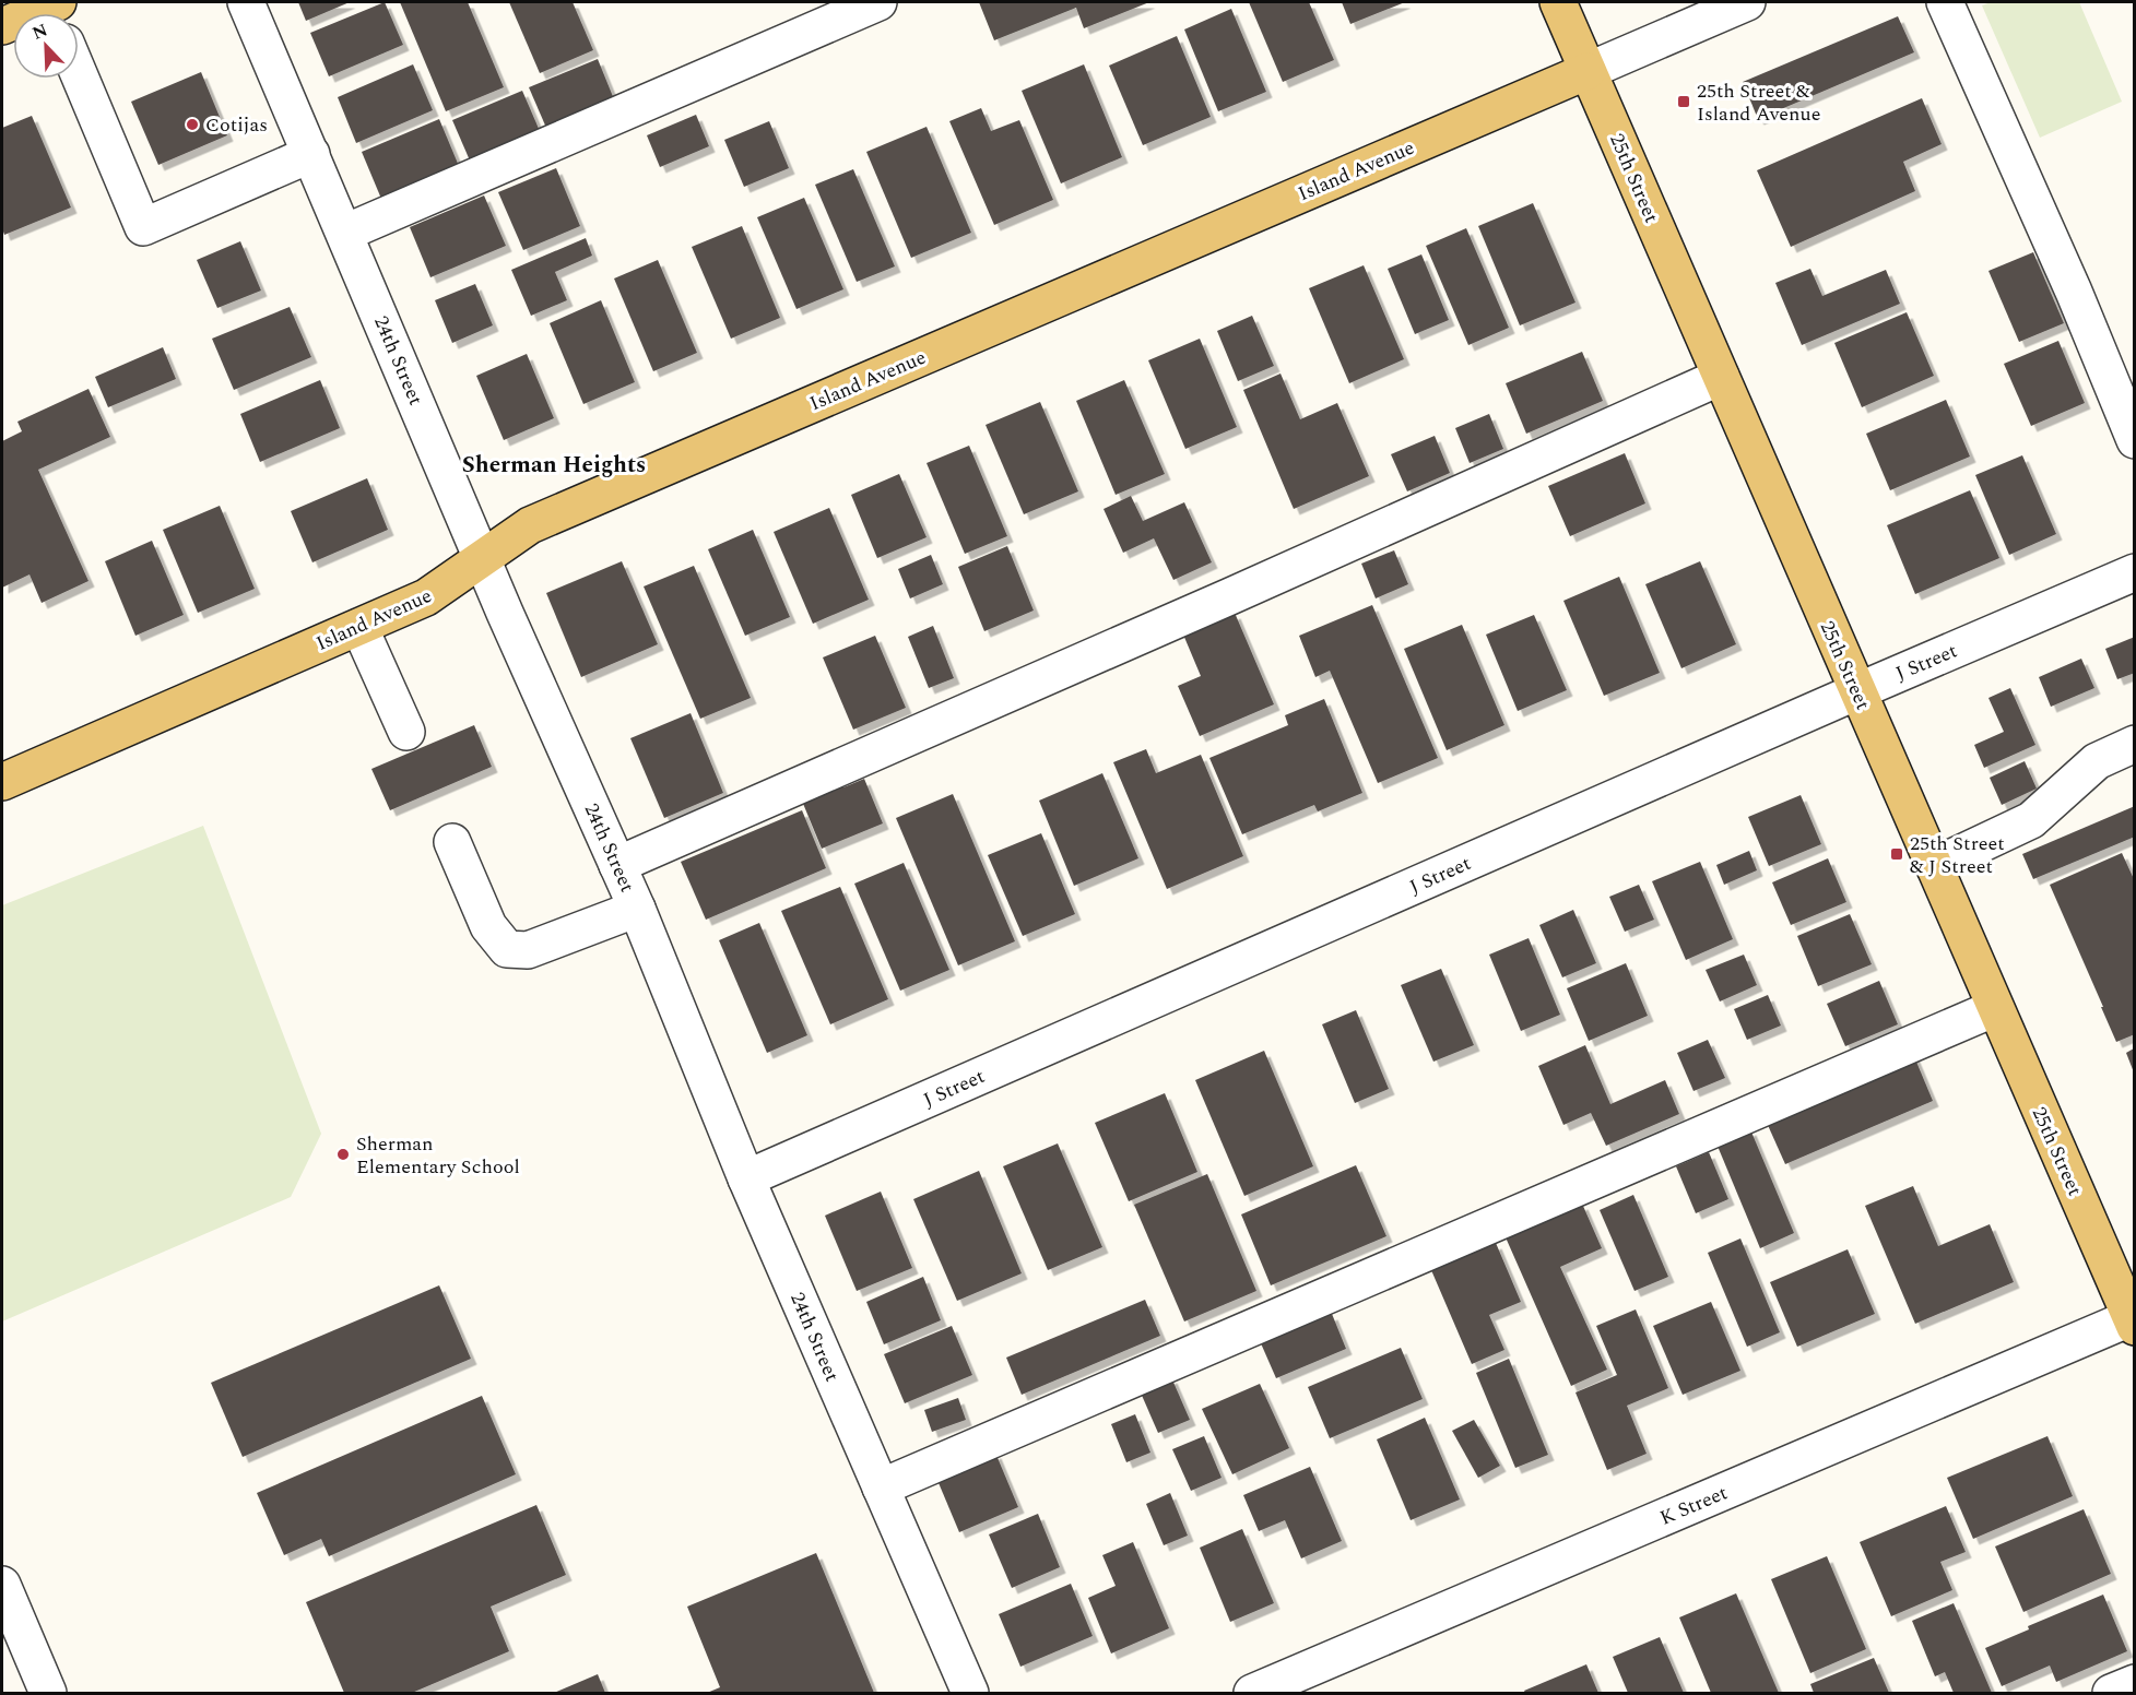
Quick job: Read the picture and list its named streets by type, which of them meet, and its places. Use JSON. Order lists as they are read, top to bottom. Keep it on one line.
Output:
{"streets":{"main road":["Island Avenue","25th Street"],"street":["24th Street","J Street","K Street"]},"crossings":[["Island Avenue","25th Street"],["Island Avenue","24th Street"],["25th Street","J Street"],["25th Street","K Street"],["24th Street","J Street"]],"districts":["Sherman Heights"],"places":{"transit":["25th Street & Island Avenue","25th Street & J Street"],"other":["Cotijas","Sherman Elementary School"]},"north":"top left"}
